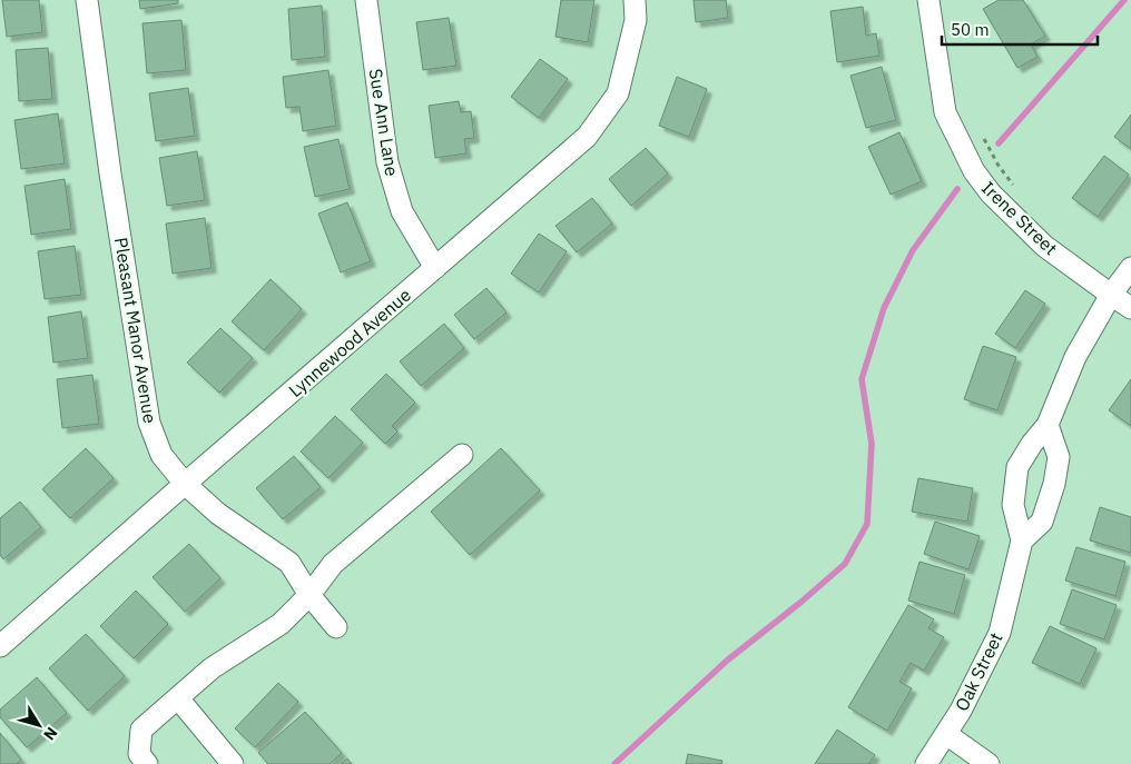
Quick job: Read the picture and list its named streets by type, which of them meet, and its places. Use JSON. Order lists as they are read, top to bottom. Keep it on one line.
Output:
{"streets":{"street":["Sue Ann Lane","Irene Street","Pleasant Manor Avenue","Lynnewood Avenue","Oak Street"]},"crossings":[["Sue Ann Lane","Lynnewood Avenue"],["Irene Street","Oak Street"],["Pleasant Manor Avenue","Lynnewood Avenue"]],"scale_bar":"50 m","north":"bottom right"}
